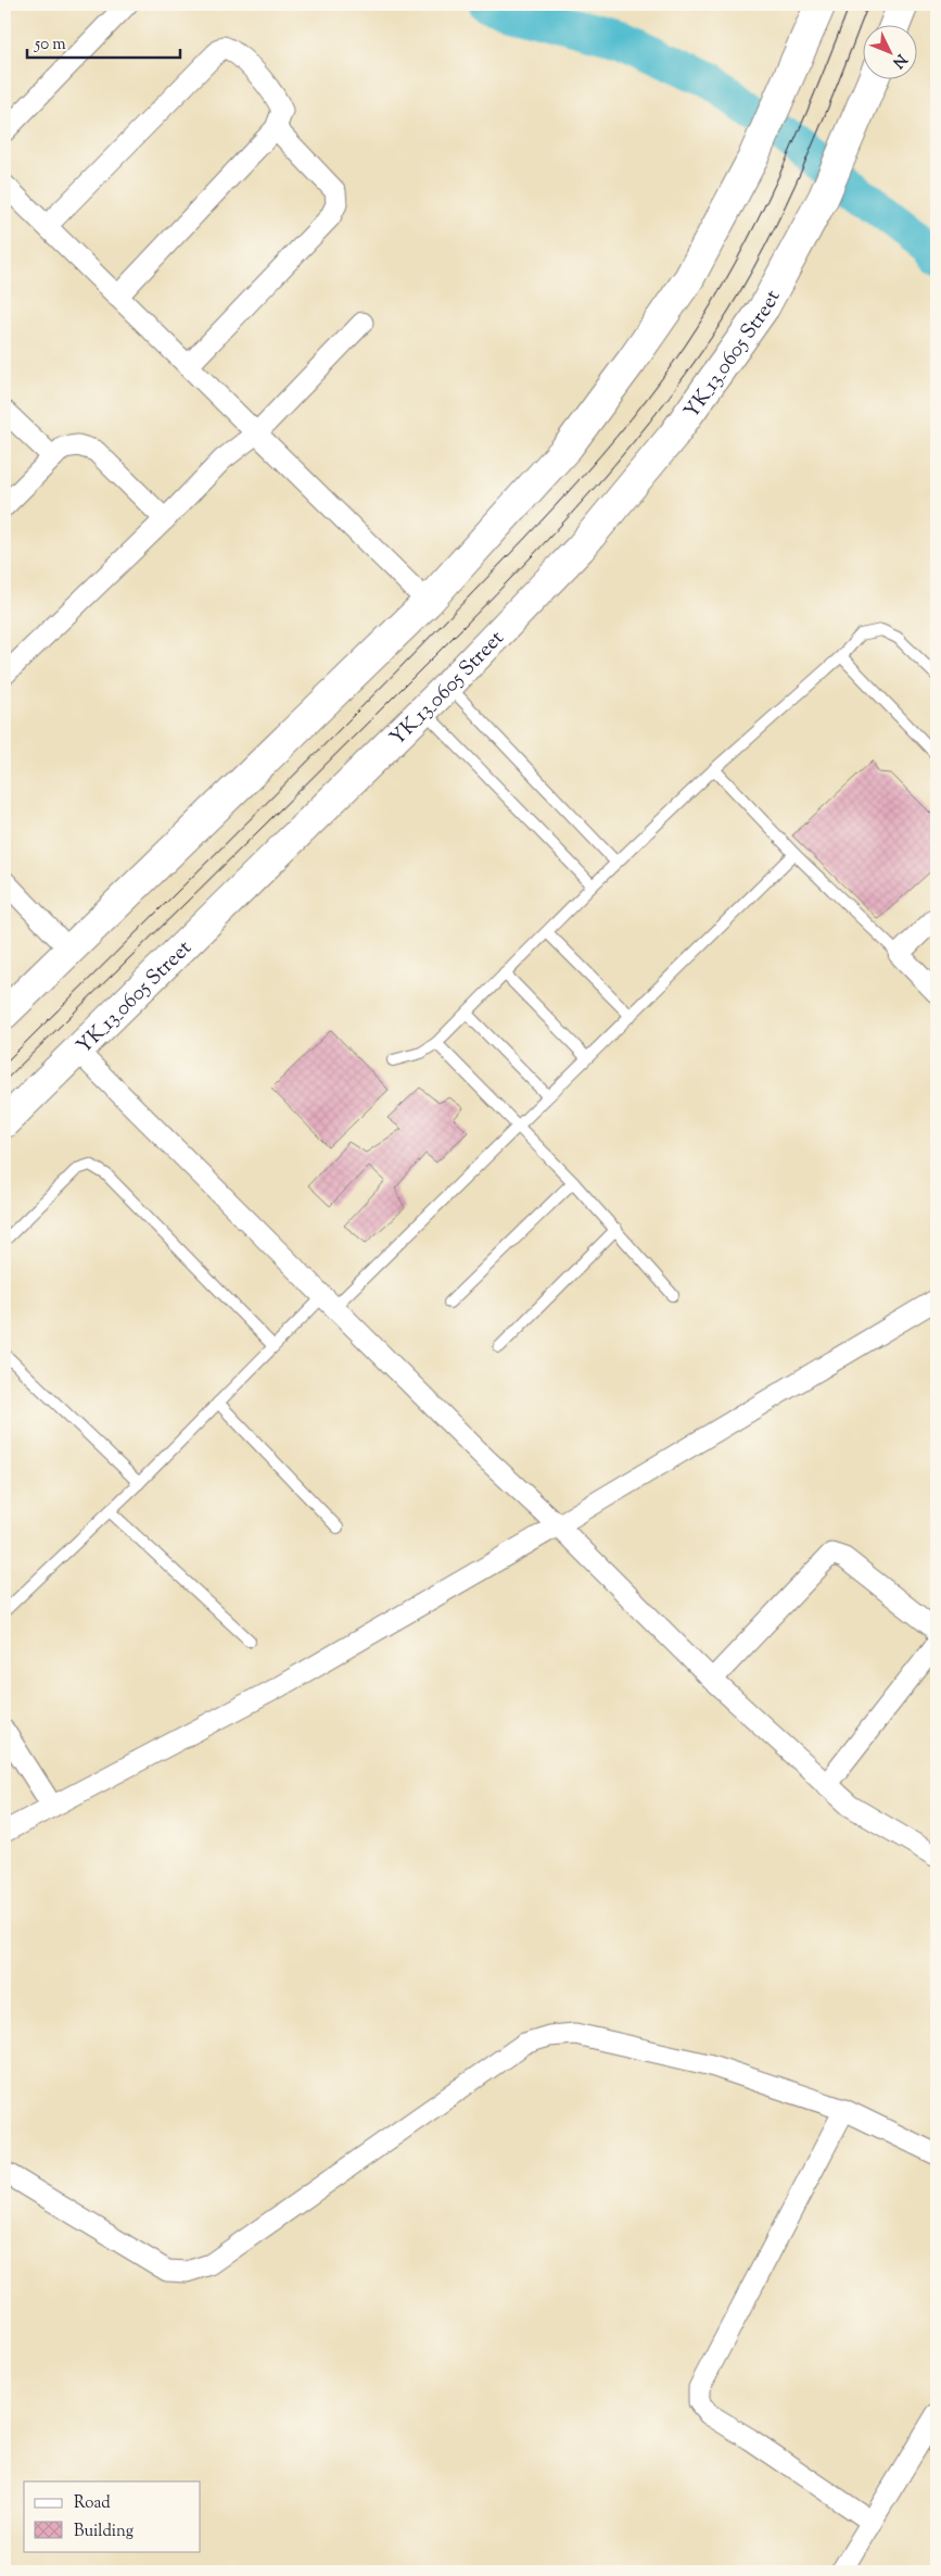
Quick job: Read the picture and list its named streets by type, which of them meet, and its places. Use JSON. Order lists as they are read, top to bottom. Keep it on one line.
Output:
{"streets":{"main road":["YK_13_0605 Street"]},"legend":["Road","Building"],"scale_bar":"50 m","north":"bottom right"}
